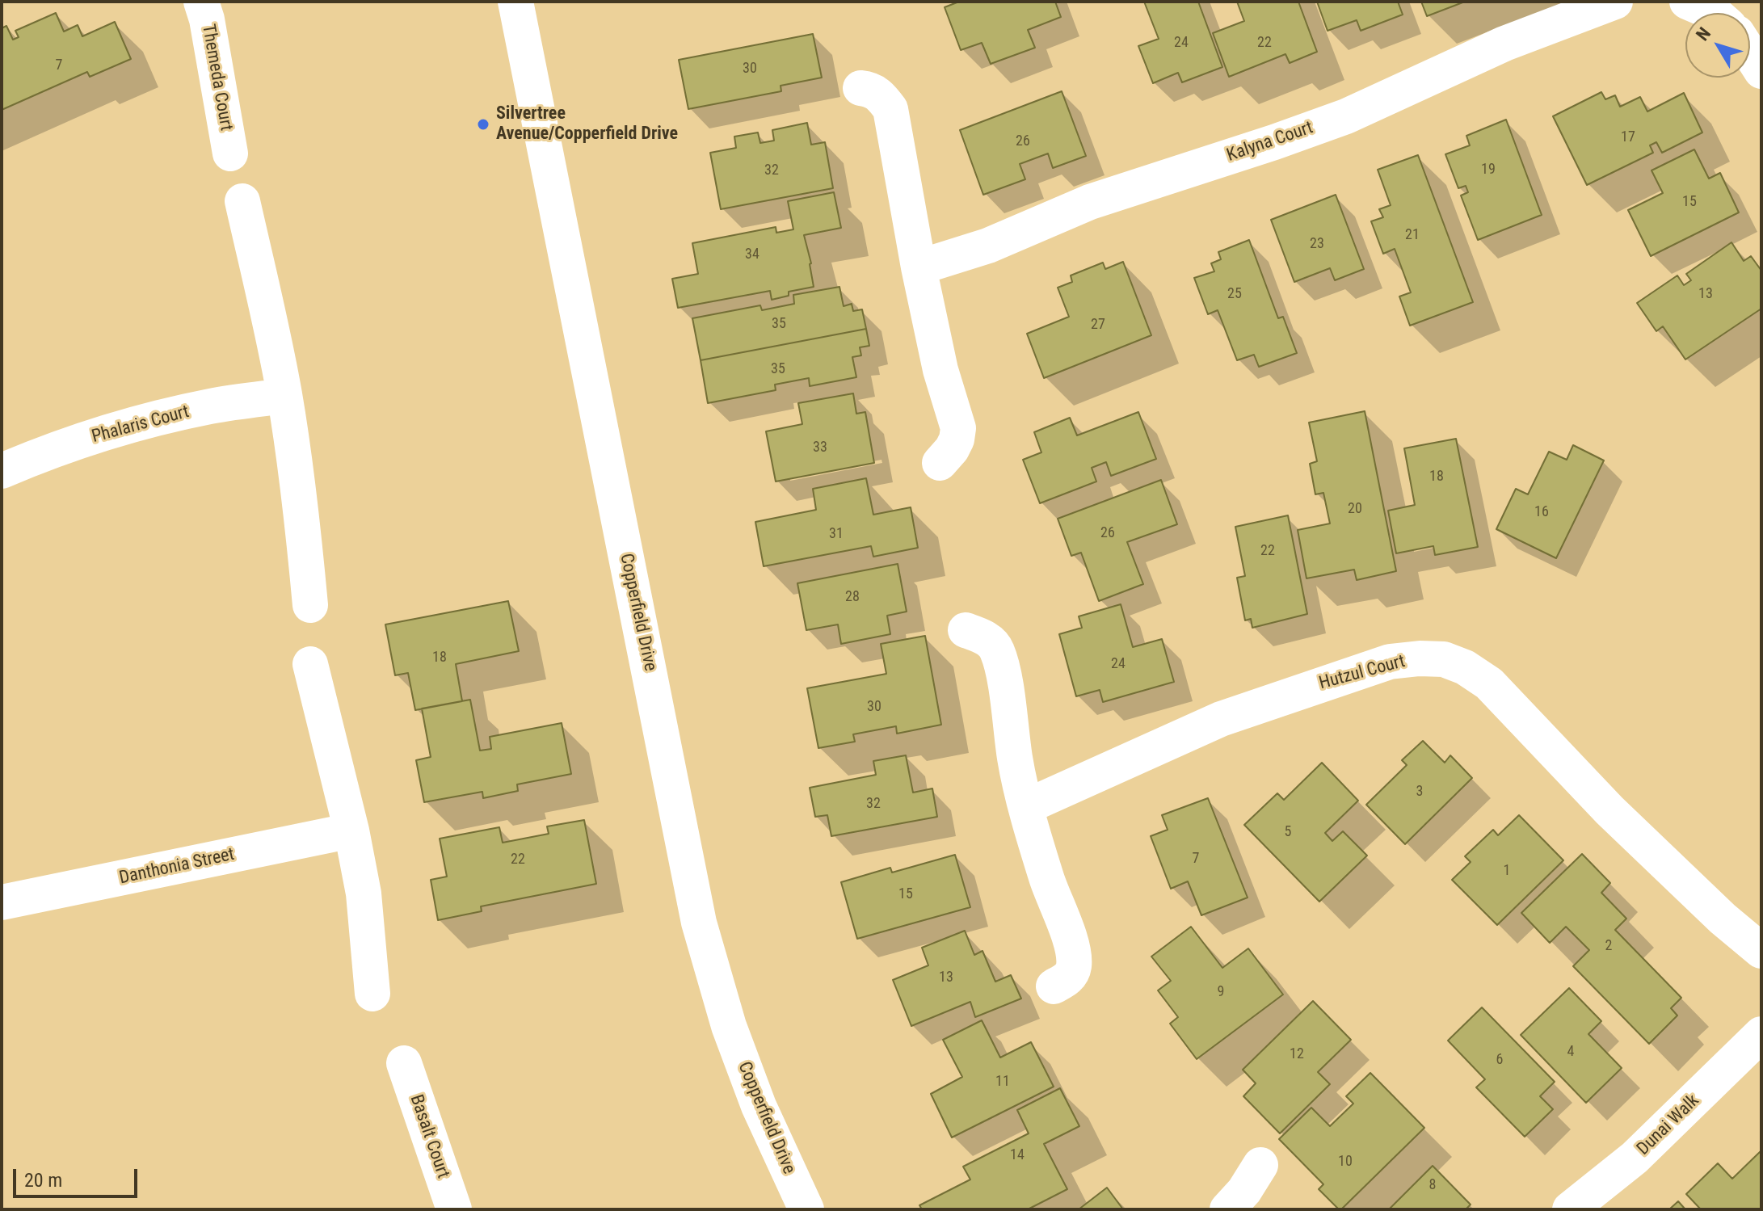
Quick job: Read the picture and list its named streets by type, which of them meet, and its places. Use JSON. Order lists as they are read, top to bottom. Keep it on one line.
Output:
{"streets":{"street":["Themeda Court","Kalyna Court","Phalaris Court","Copperfield Drive","Hutzul Court","Danthonia Street","Dunai Walk","Basalt Court"]},"places":["Silvertree Avenue/Copperfield Drive"],"house_numbers":["24","22","7","30","17","26","19","32","15","21","23","34","25","13","35","27","35","33","18","20","16","26","31","22","28","18","24","30","3","32","5","7","22","1","15","2","13","9","4","12","6","11","14","10","8"],"scale_bar":"20 m","north":"top left"}
